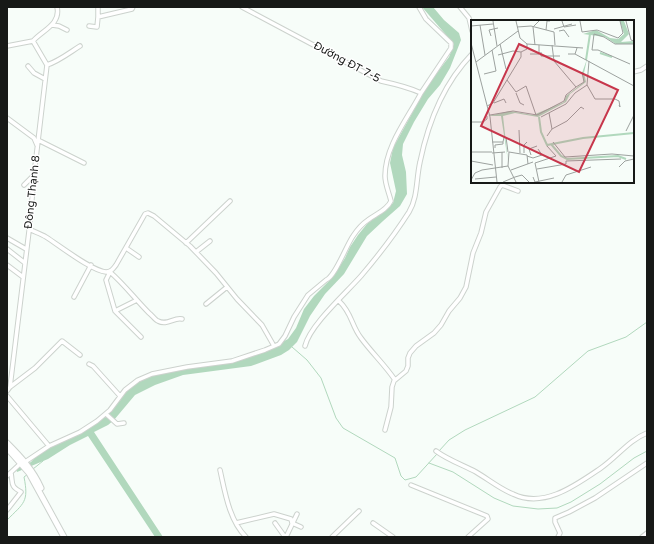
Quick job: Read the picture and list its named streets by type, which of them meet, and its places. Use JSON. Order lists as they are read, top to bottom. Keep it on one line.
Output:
{"streets":{"street":["Đường ĐT 7-5","Đông Thạnh 8"]}}
